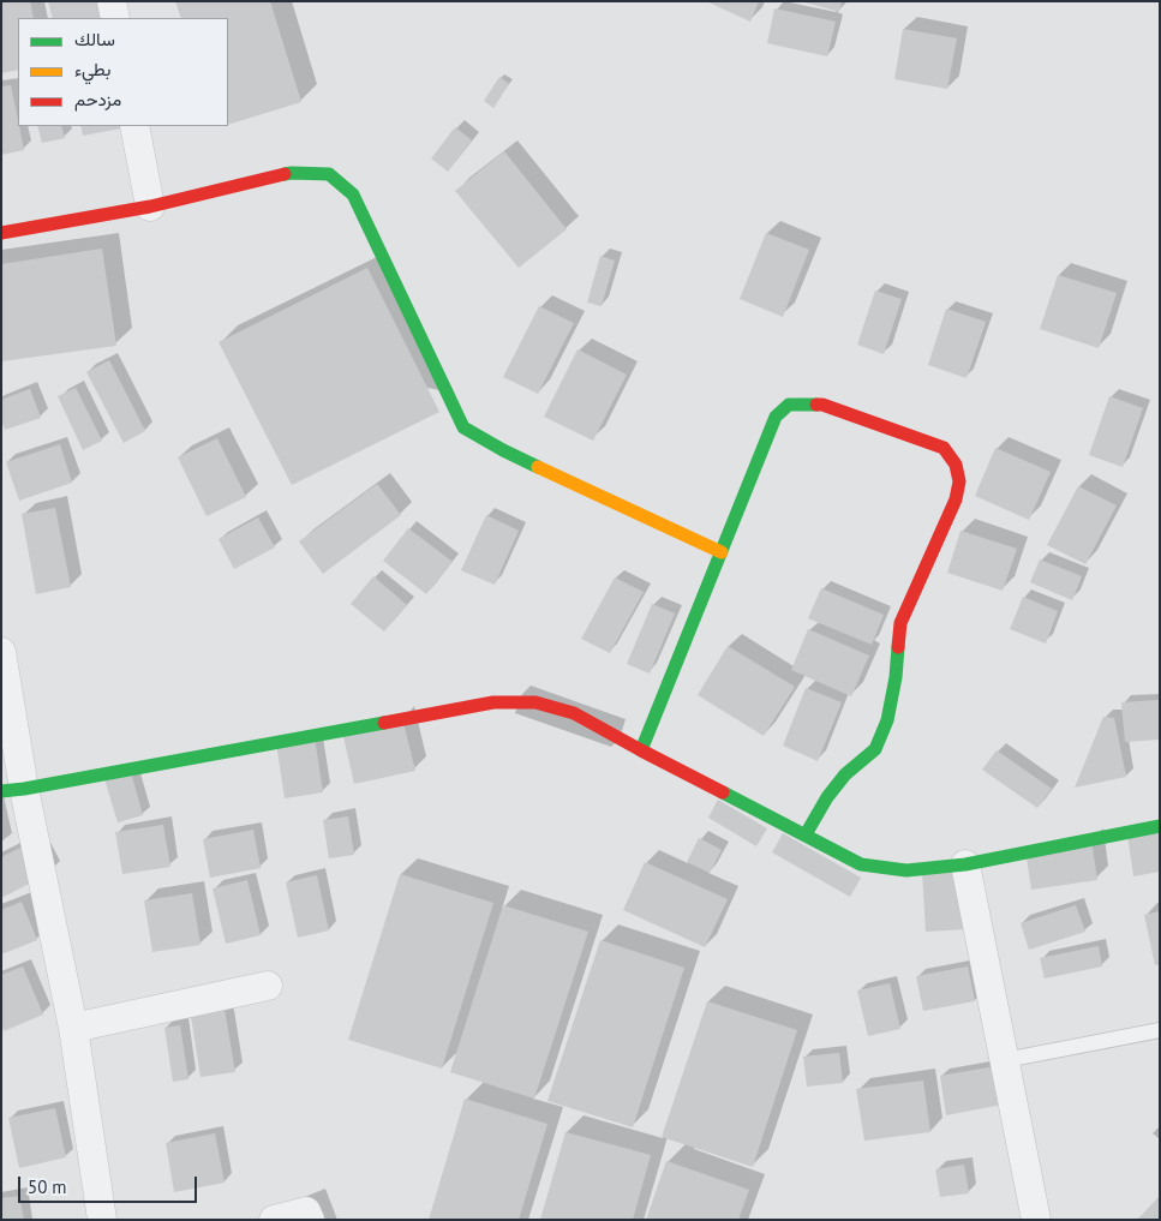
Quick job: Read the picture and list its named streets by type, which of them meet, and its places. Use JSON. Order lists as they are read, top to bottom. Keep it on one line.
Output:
{"legend":["سالك","بطيء","مزدحم"],"scale_bar":"50 m"}
